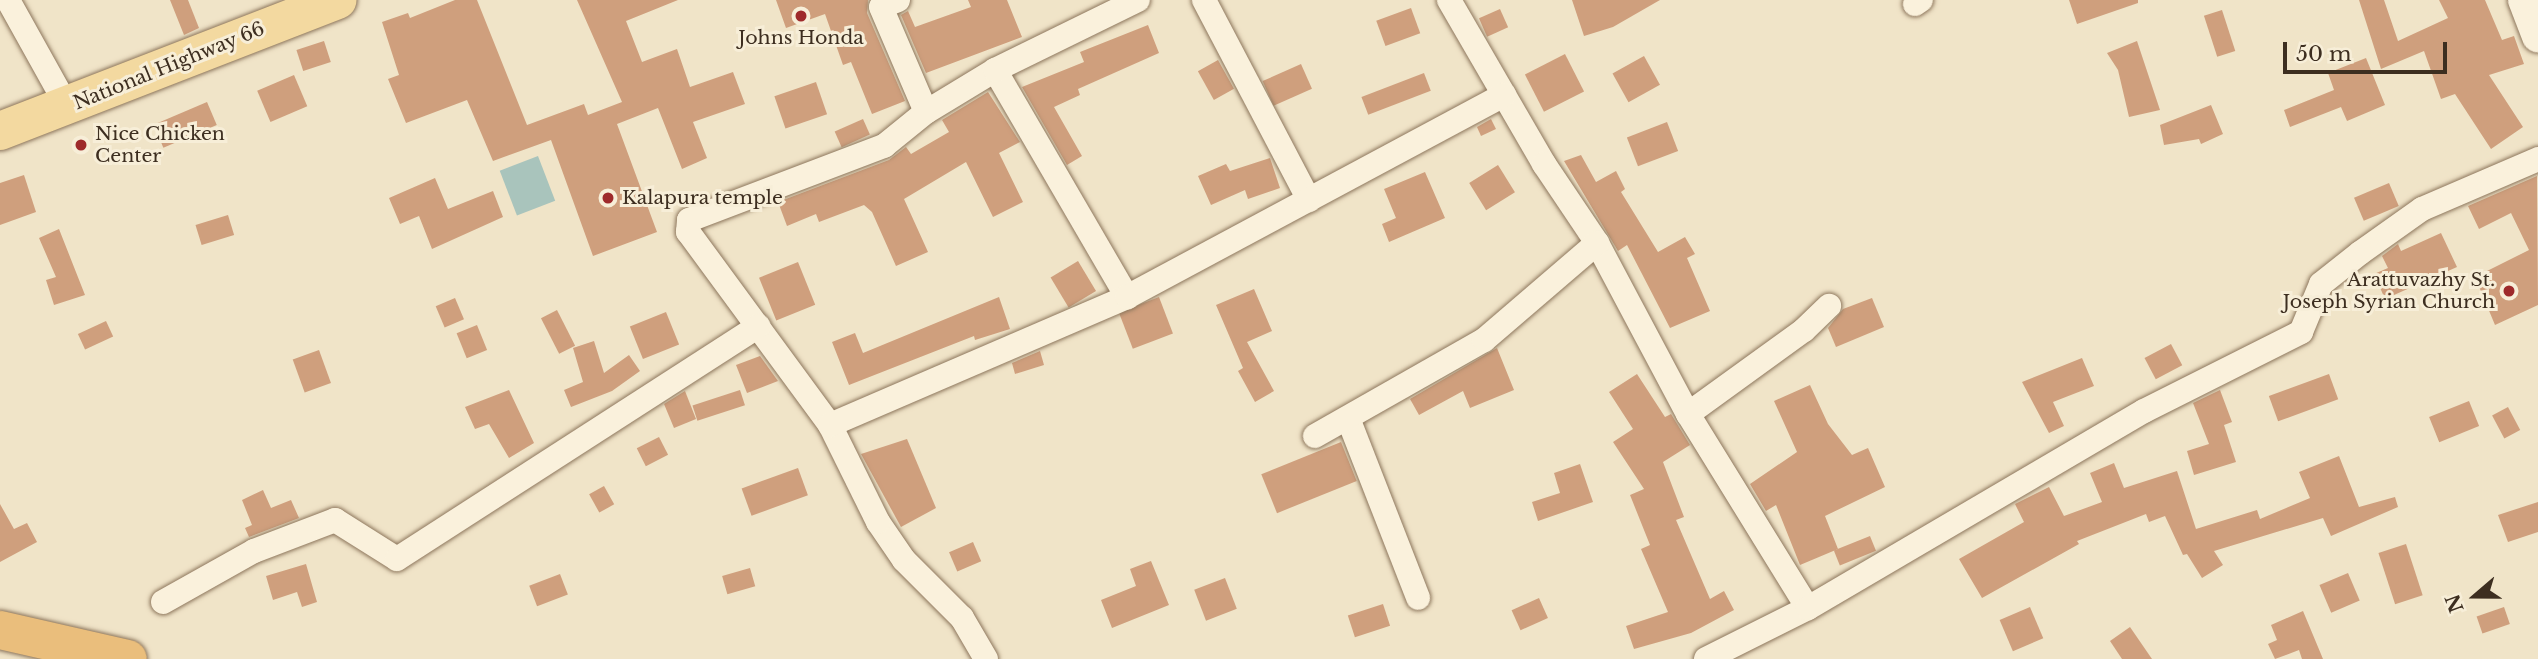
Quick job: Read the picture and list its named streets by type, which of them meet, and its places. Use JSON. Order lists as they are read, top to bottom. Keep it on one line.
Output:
{"streets":{"main road":["National Highway 66"]},"places":["Johns Honda","Nice Chicken Center","Kalapura temple","Arattuvazhy St. Joseph Syrian Church"],"scale_bar":"50 m","north":"left"}
